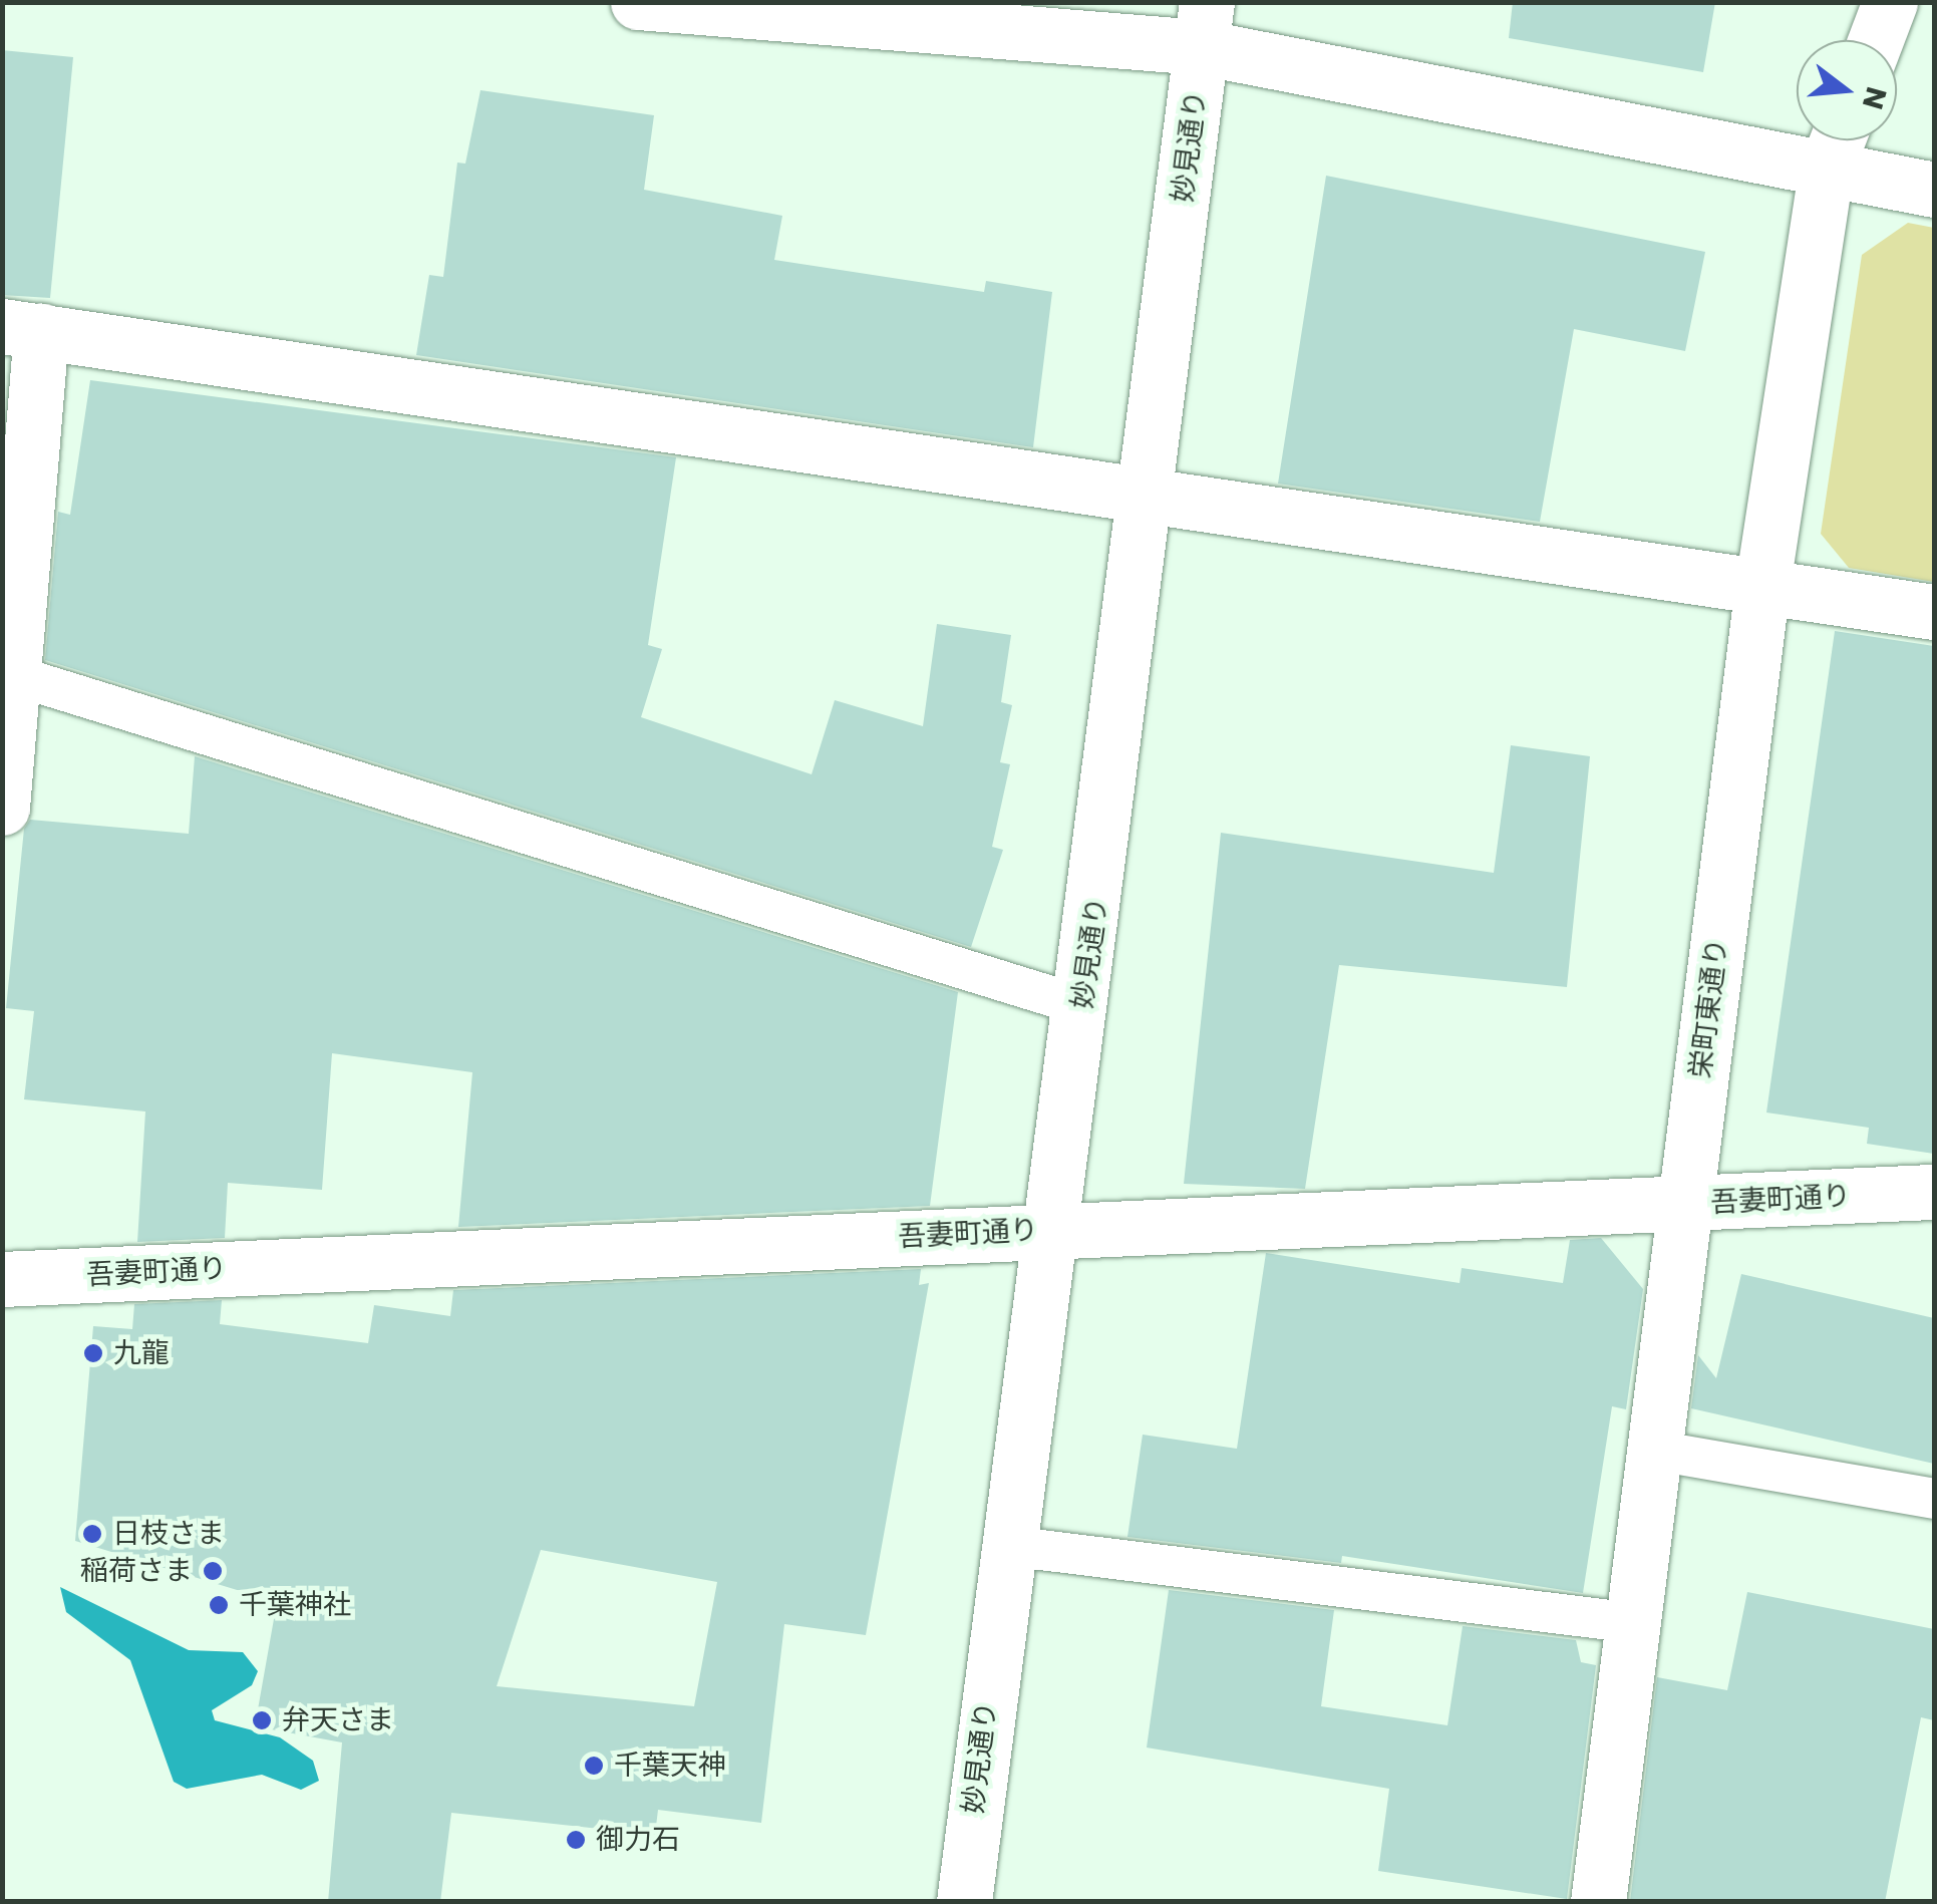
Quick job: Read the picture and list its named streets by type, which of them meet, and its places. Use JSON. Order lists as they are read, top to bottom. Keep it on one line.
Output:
{"streets":{"street":["妙見通り","栄町東通り","吾妻町通り"]},"crossings":[["妙見通り","吾妻町通り"],["栄町東通り","吾妻町通り"]],"places":["九龍","日枝さま","稲荷さま","千葉神社","弁天さま","千葉天神","御力石"],"north":"right"}
